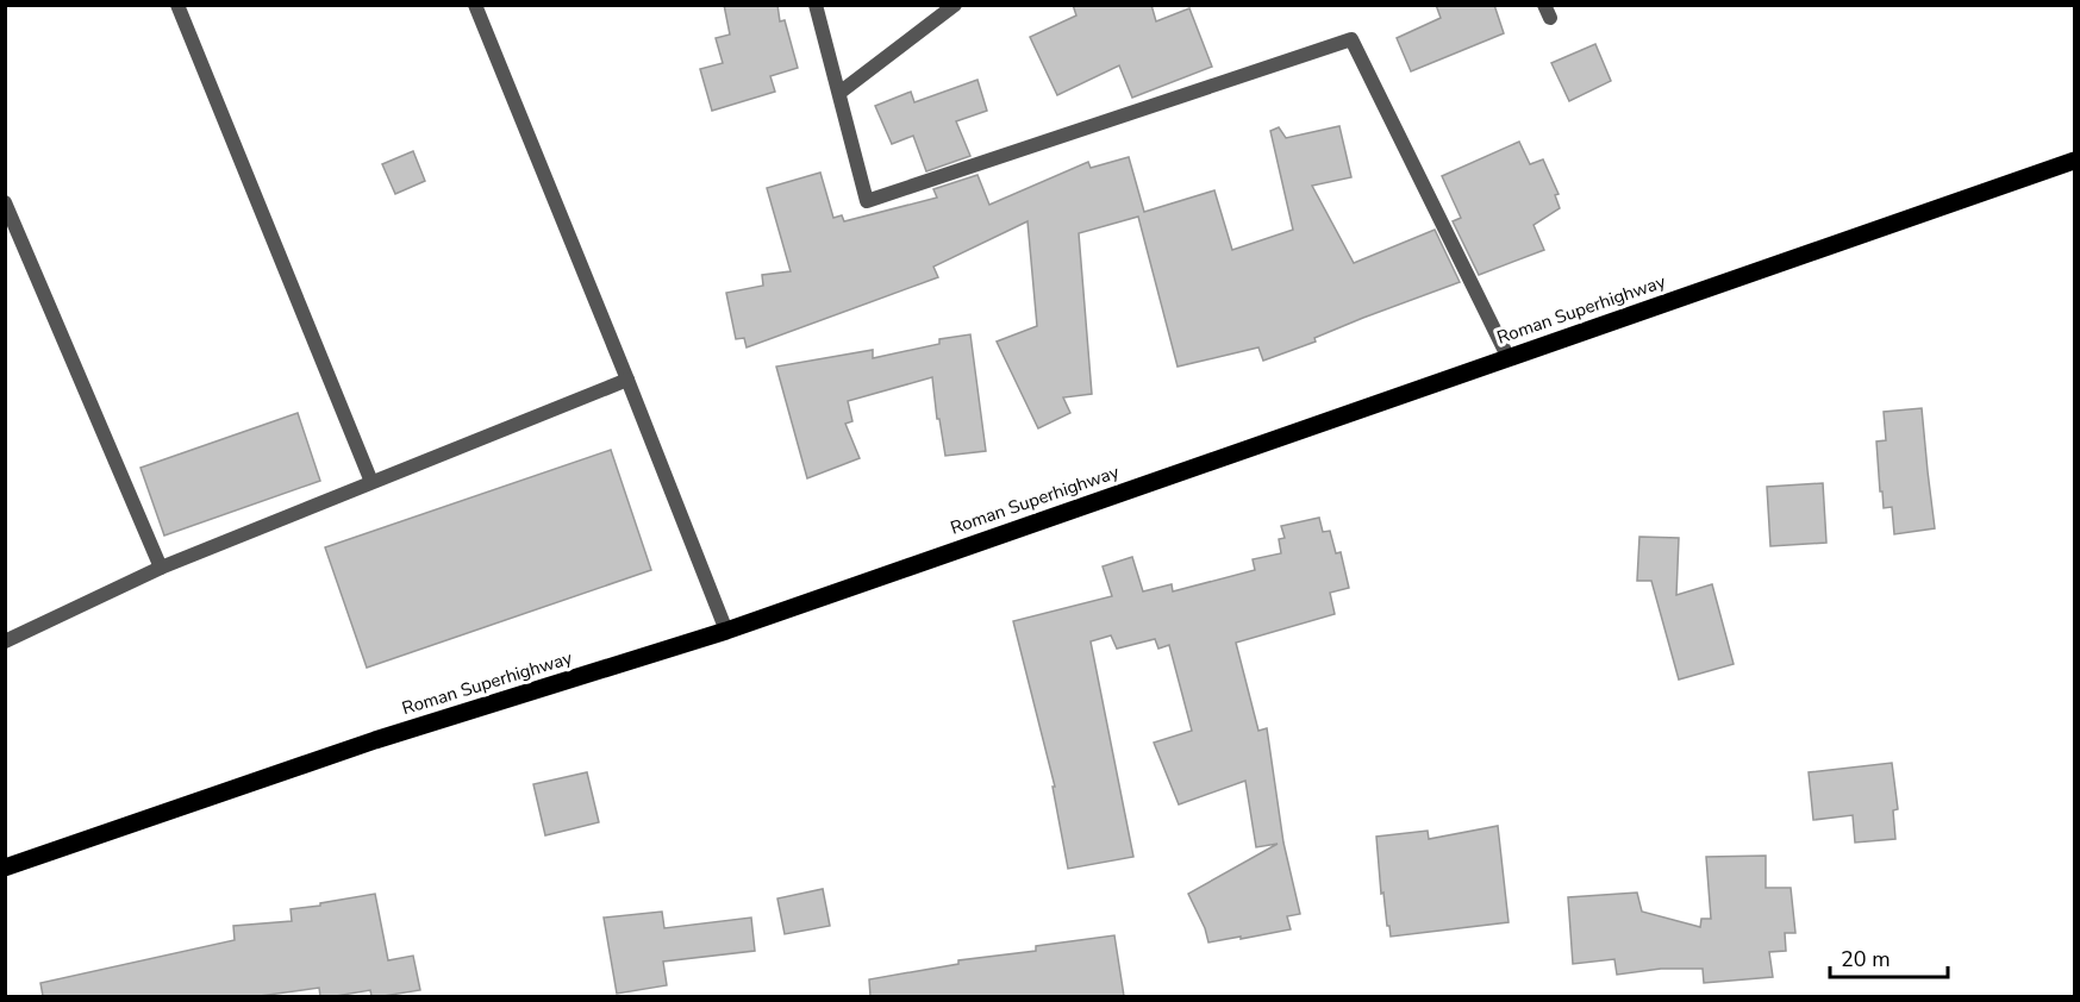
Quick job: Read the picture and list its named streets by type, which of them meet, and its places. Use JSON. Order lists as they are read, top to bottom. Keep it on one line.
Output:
{"streets":{"main road":["Roman Superhighway"]},"scale_bar":"20 m"}
